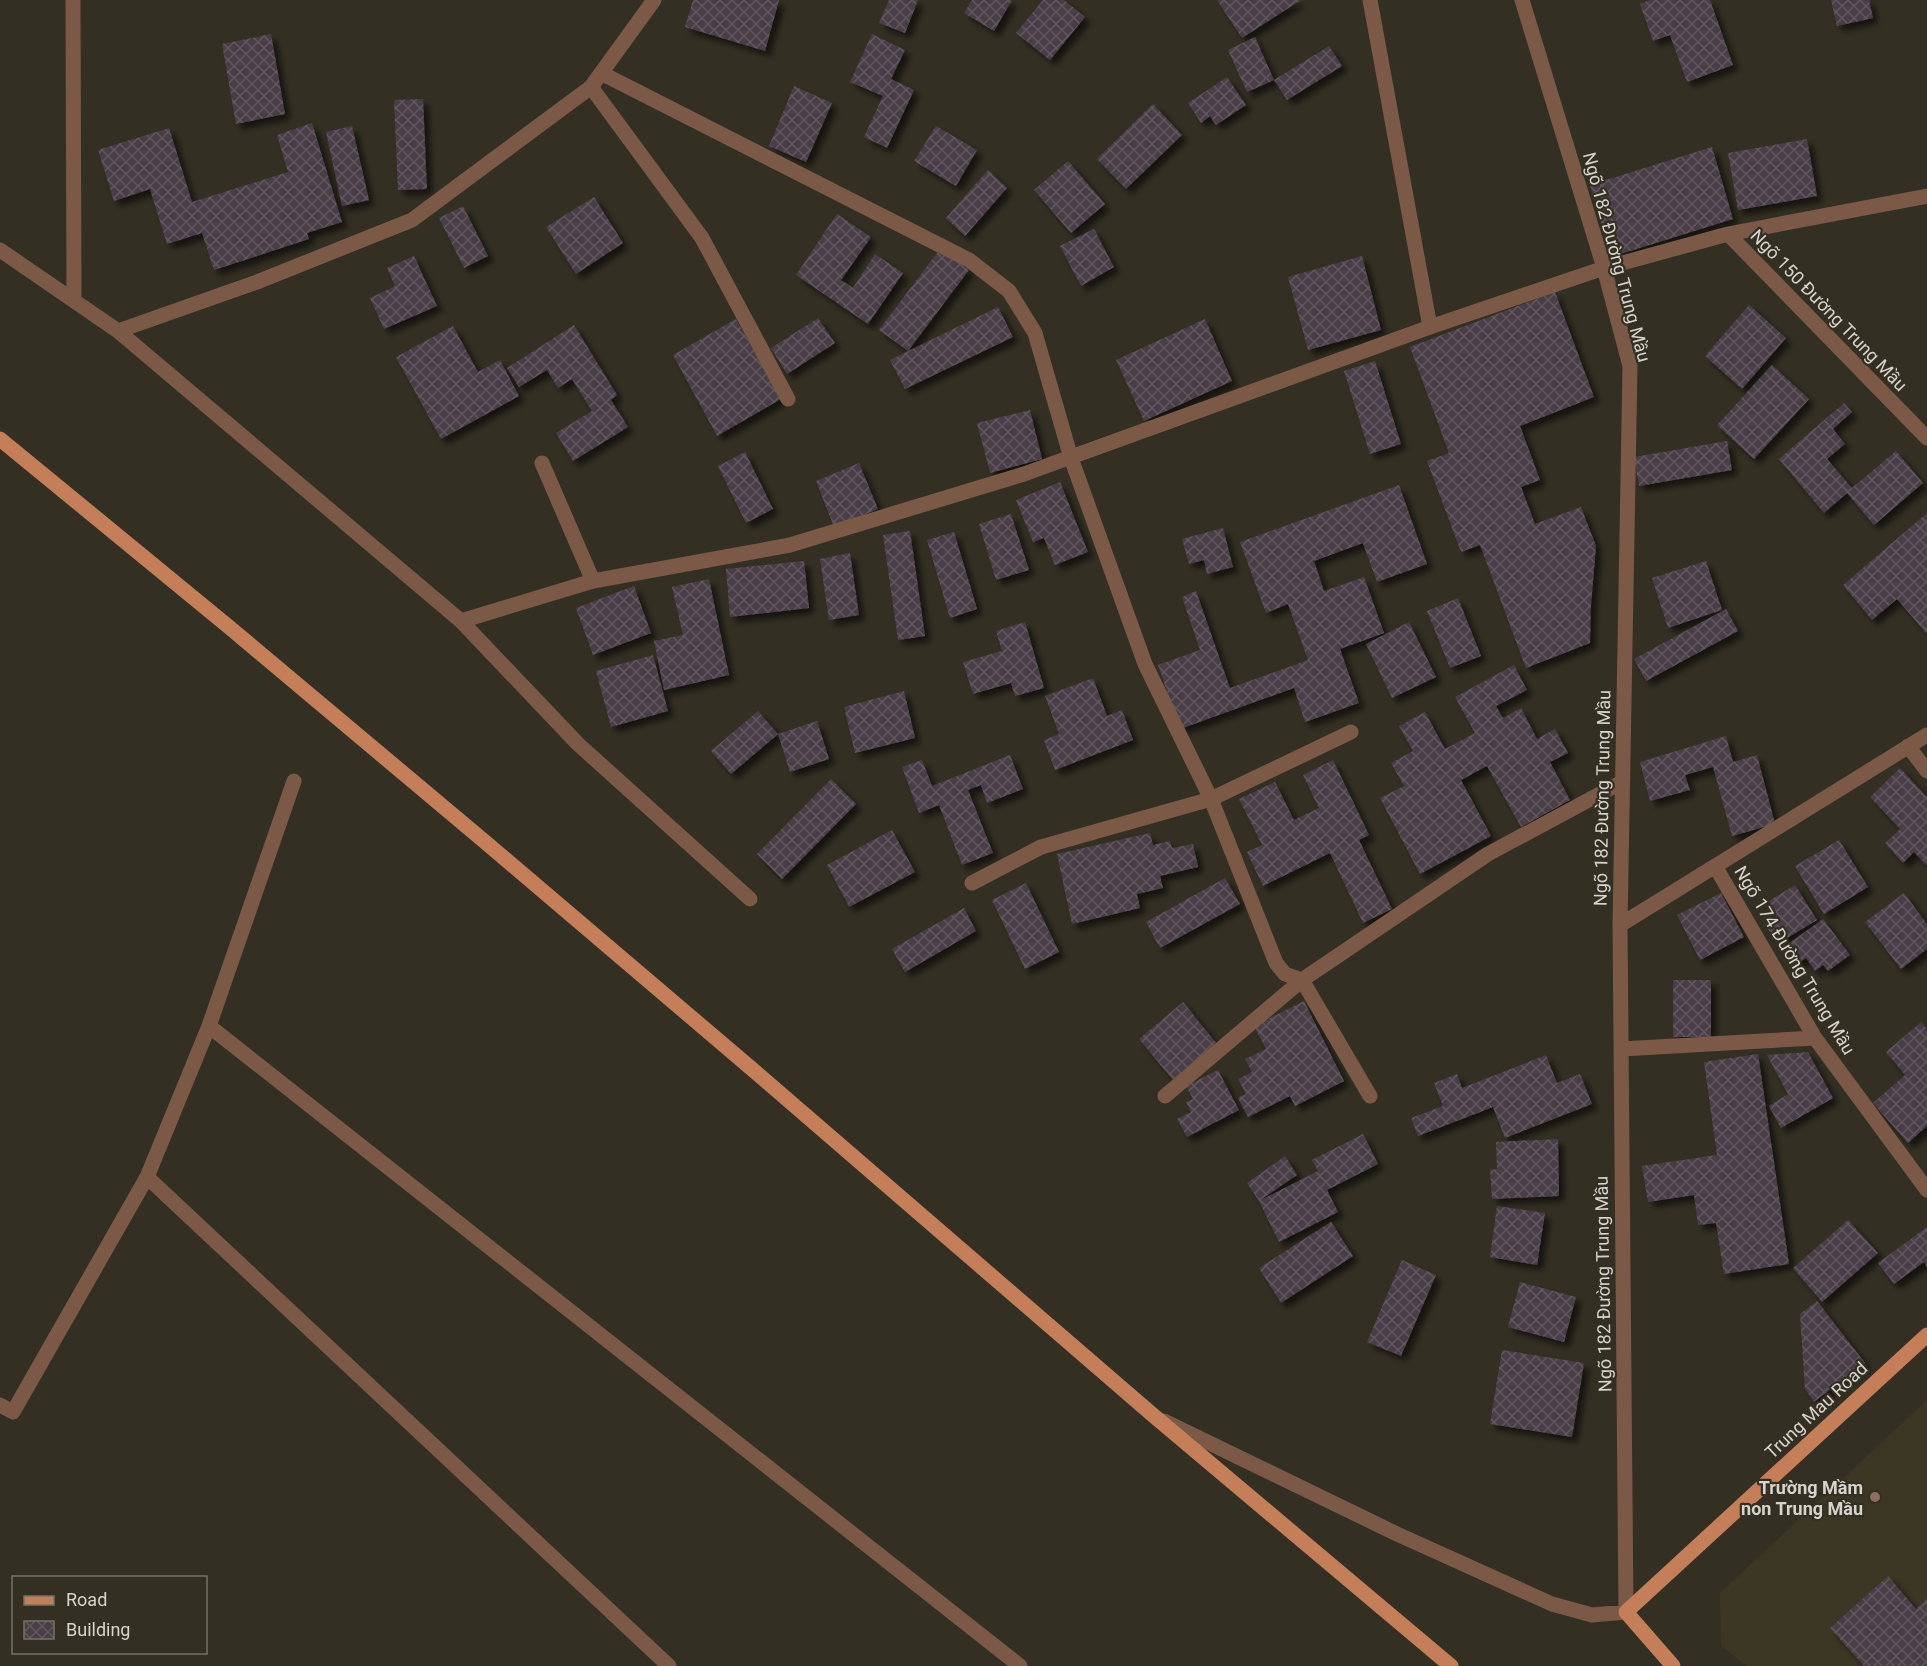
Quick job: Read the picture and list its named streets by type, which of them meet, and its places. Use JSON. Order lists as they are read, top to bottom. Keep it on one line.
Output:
{"streets":{"main road":["Trung Mau Road"],"street":["Ngõ 182 Đường Trung Mầu","Ngõ 150 Đường Trung Mầu","Ngõ 174 Đường Trung Mầu"]},"crossings":[["Ngõ 182 Đường Trung Mầu","Trung Mau Road"]],"places":["Trường Mầm non Trung Mầu"],"legend":["Road","Building"]}
